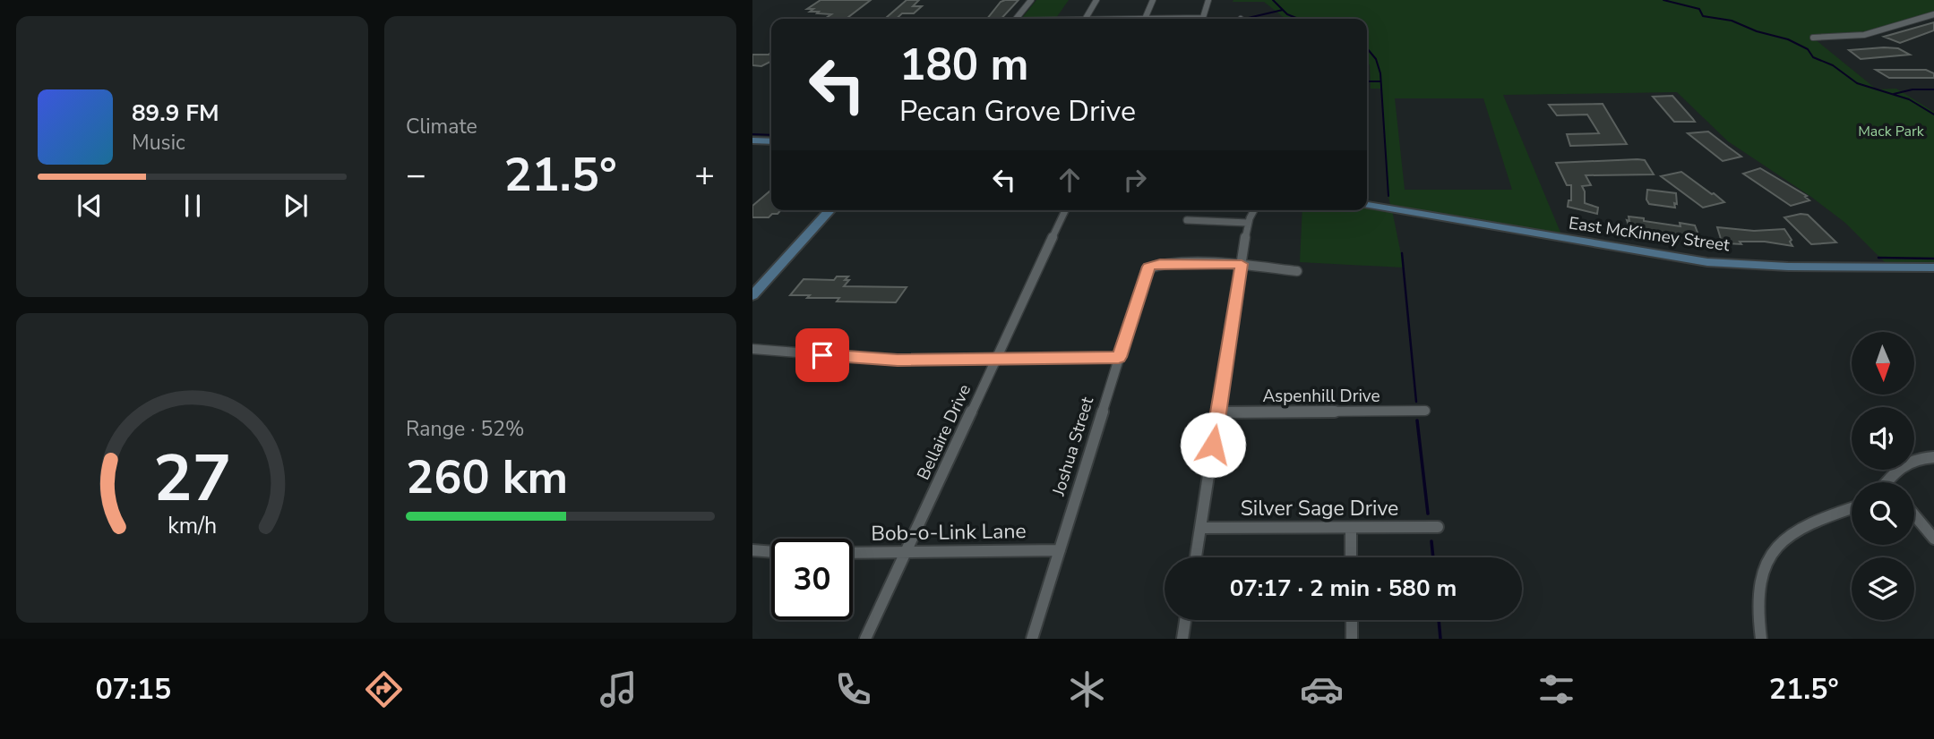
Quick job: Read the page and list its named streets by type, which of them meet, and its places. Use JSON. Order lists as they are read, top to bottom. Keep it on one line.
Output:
{"streets":{"main road":["East McKinney Street"],"street":["Aspenhill Drive","Bellaire Drive","Joshua Street","Silver Sage Drive","Bob-o-Link Lane"]},"crossings":[["Bellaire Drive","Bob-o-Link Lane"],["Joshua Street","Bob-o-Link Lane"]],"parks":["Mack Park"],"north":"bottom","page":{"tile":["Climate",["Range · 52%","260 km"]],"turn":["180 m","Pecan Grove Drive"],"song":["89.9 FM","Music"],"heat":["−","21.5°","+"],"limit":"30","trip":"07:17 · 2 min · 580 m","tabs":["07:15","21.5°"],"gauge":["27","km/h"]}}
